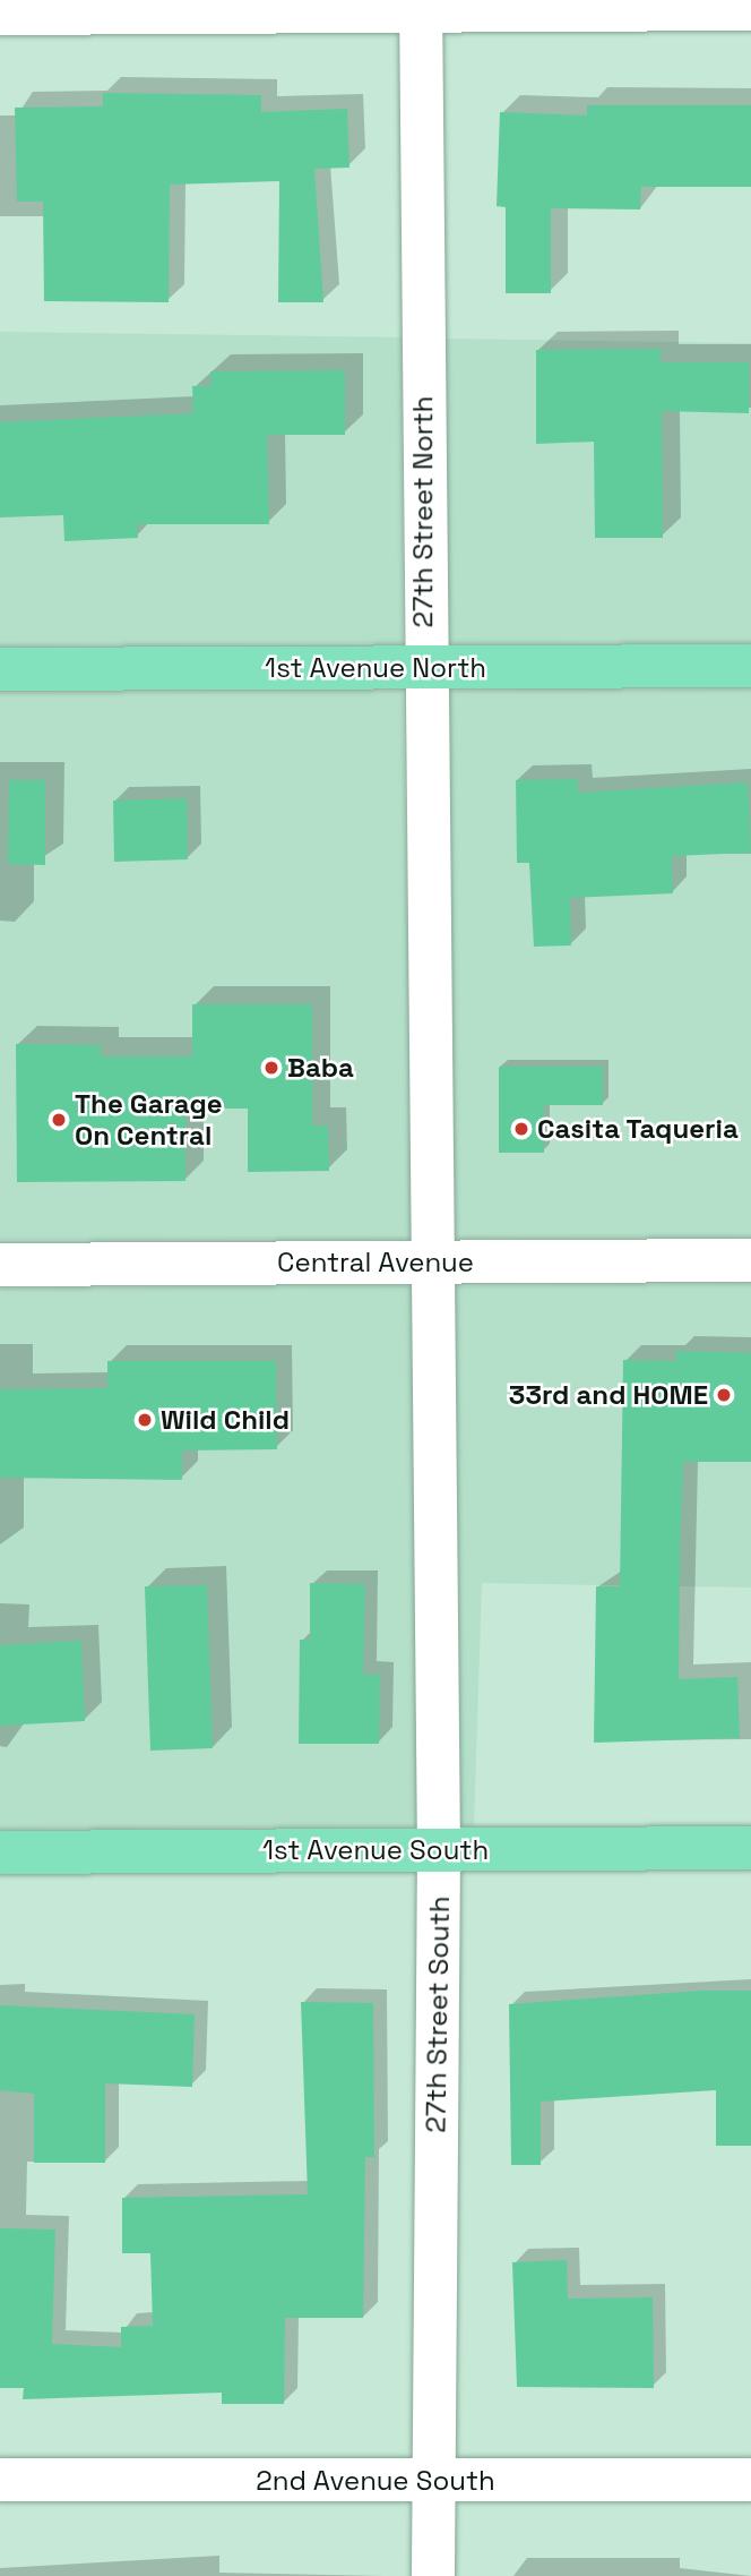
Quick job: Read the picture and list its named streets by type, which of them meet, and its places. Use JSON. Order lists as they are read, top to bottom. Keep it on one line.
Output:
{"streets":{"main road":["1st Avenue North","1st Avenue South"],"street":["27th Street North","Central Avenue","27th Street South","2nd Avenue South"]},"crossings":[["27th Street North","1st Avenue North"],["27th Street North","Central Avenue"],["27th Street North","27th Street South"],["Central Avenue","27th Street South"],["1st Avenue South","27th Street South"],["27th Street South","2nd Avenue South"]],"places":["Baba","The Garage On Central","Casita Taqueria","33rd and HOME","Wild Child"]}
